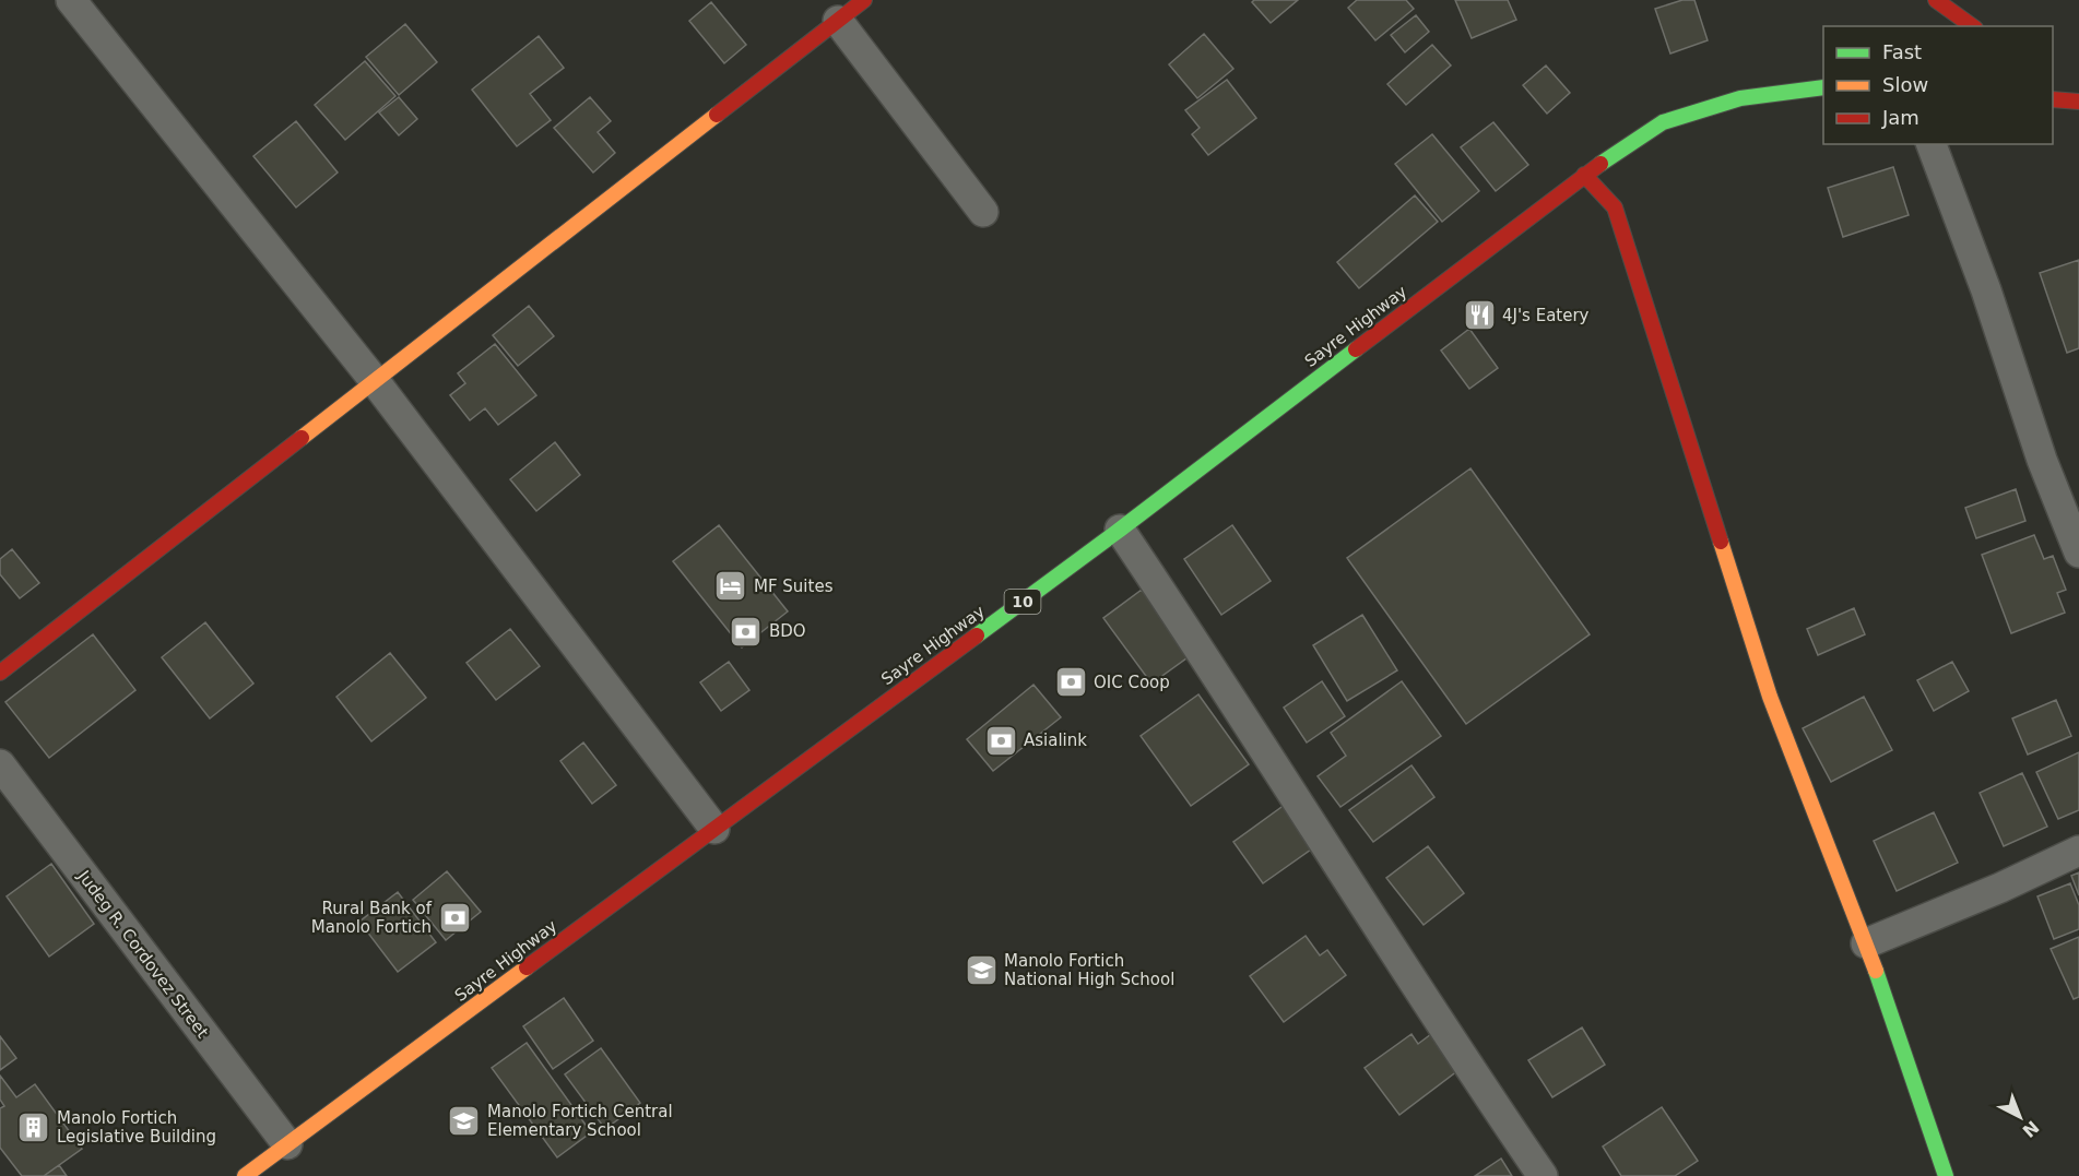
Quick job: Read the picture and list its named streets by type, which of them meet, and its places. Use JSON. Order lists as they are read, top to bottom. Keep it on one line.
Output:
{"streets":{"main road":["Sayre Highway","10"],"street":["Judeg R. Cordovez Street"]},"crossings":[["Sayre Highway","Judeg R. Cordovez Street"]],"places":{"restaurant":["4J's Eatery"],"hotel":["MF Suites"],"bank":["BDO","OIC Coop","Asialink","Rural Bank of Manolo Fortich"],"school or university":["Manolo Fortich National High School","Manolo Fortich Central Elementary School"],"building":["Manolo Fortich Legislative Building"]},"legend":["Fast","Slow","Jam"],"north":"bottom right"}
